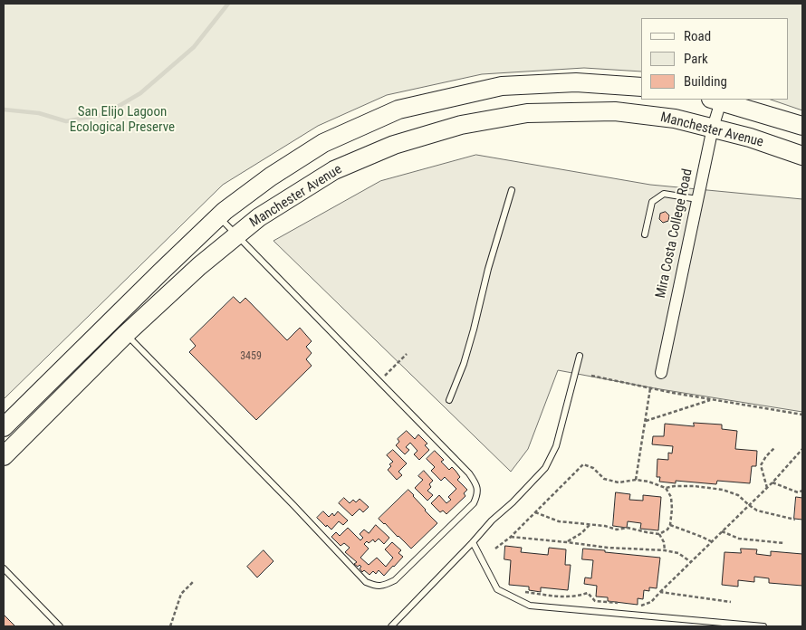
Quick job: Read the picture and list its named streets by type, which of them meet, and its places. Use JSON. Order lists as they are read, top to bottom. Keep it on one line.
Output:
{"streets":{"main road":["Manchester Avenue"],"street":["Mira Costa College Road"]},"crossings":[["Manchester Avenue","Mira Costa College Road"]],"parks":["San Elijo Lagoon Ecological Preserve"],"house_numbers":["3459"],"legend":["Road","Park","Building"]}
